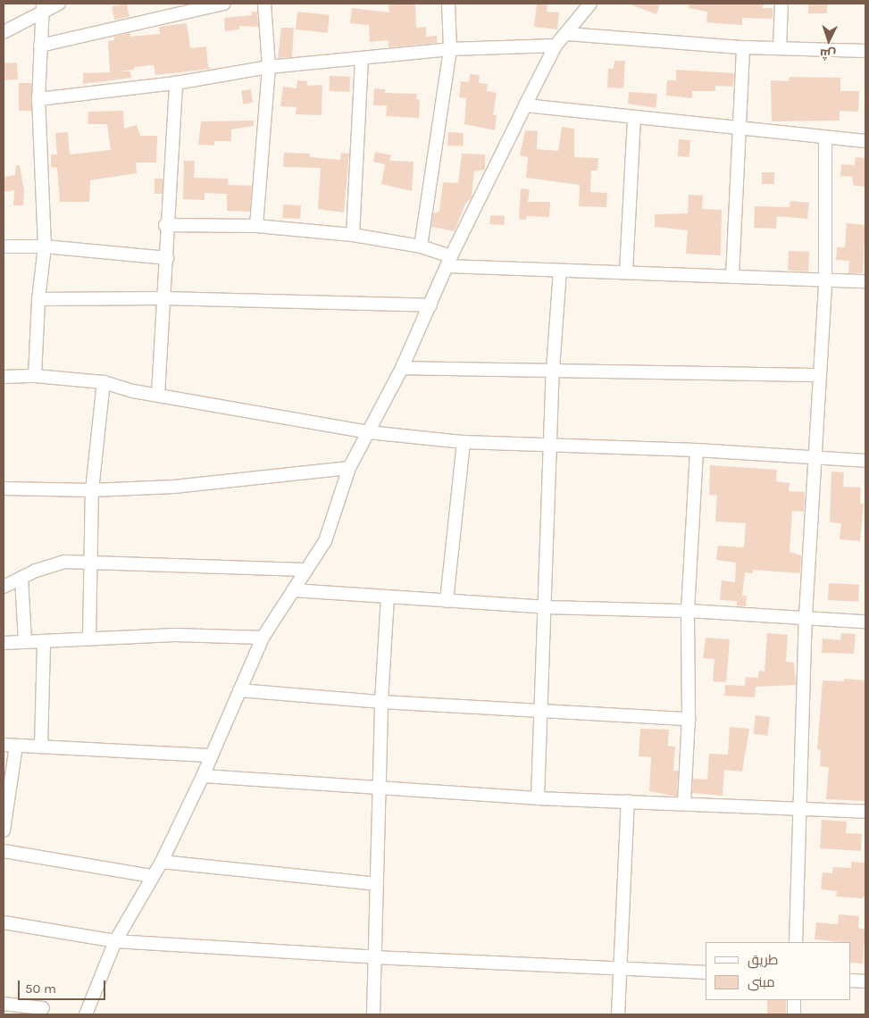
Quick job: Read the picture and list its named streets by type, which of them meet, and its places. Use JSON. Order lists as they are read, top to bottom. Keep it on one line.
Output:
{"legend":["طريق","مبنى"],"scale_bar":"50 m","north":"bottom"}
